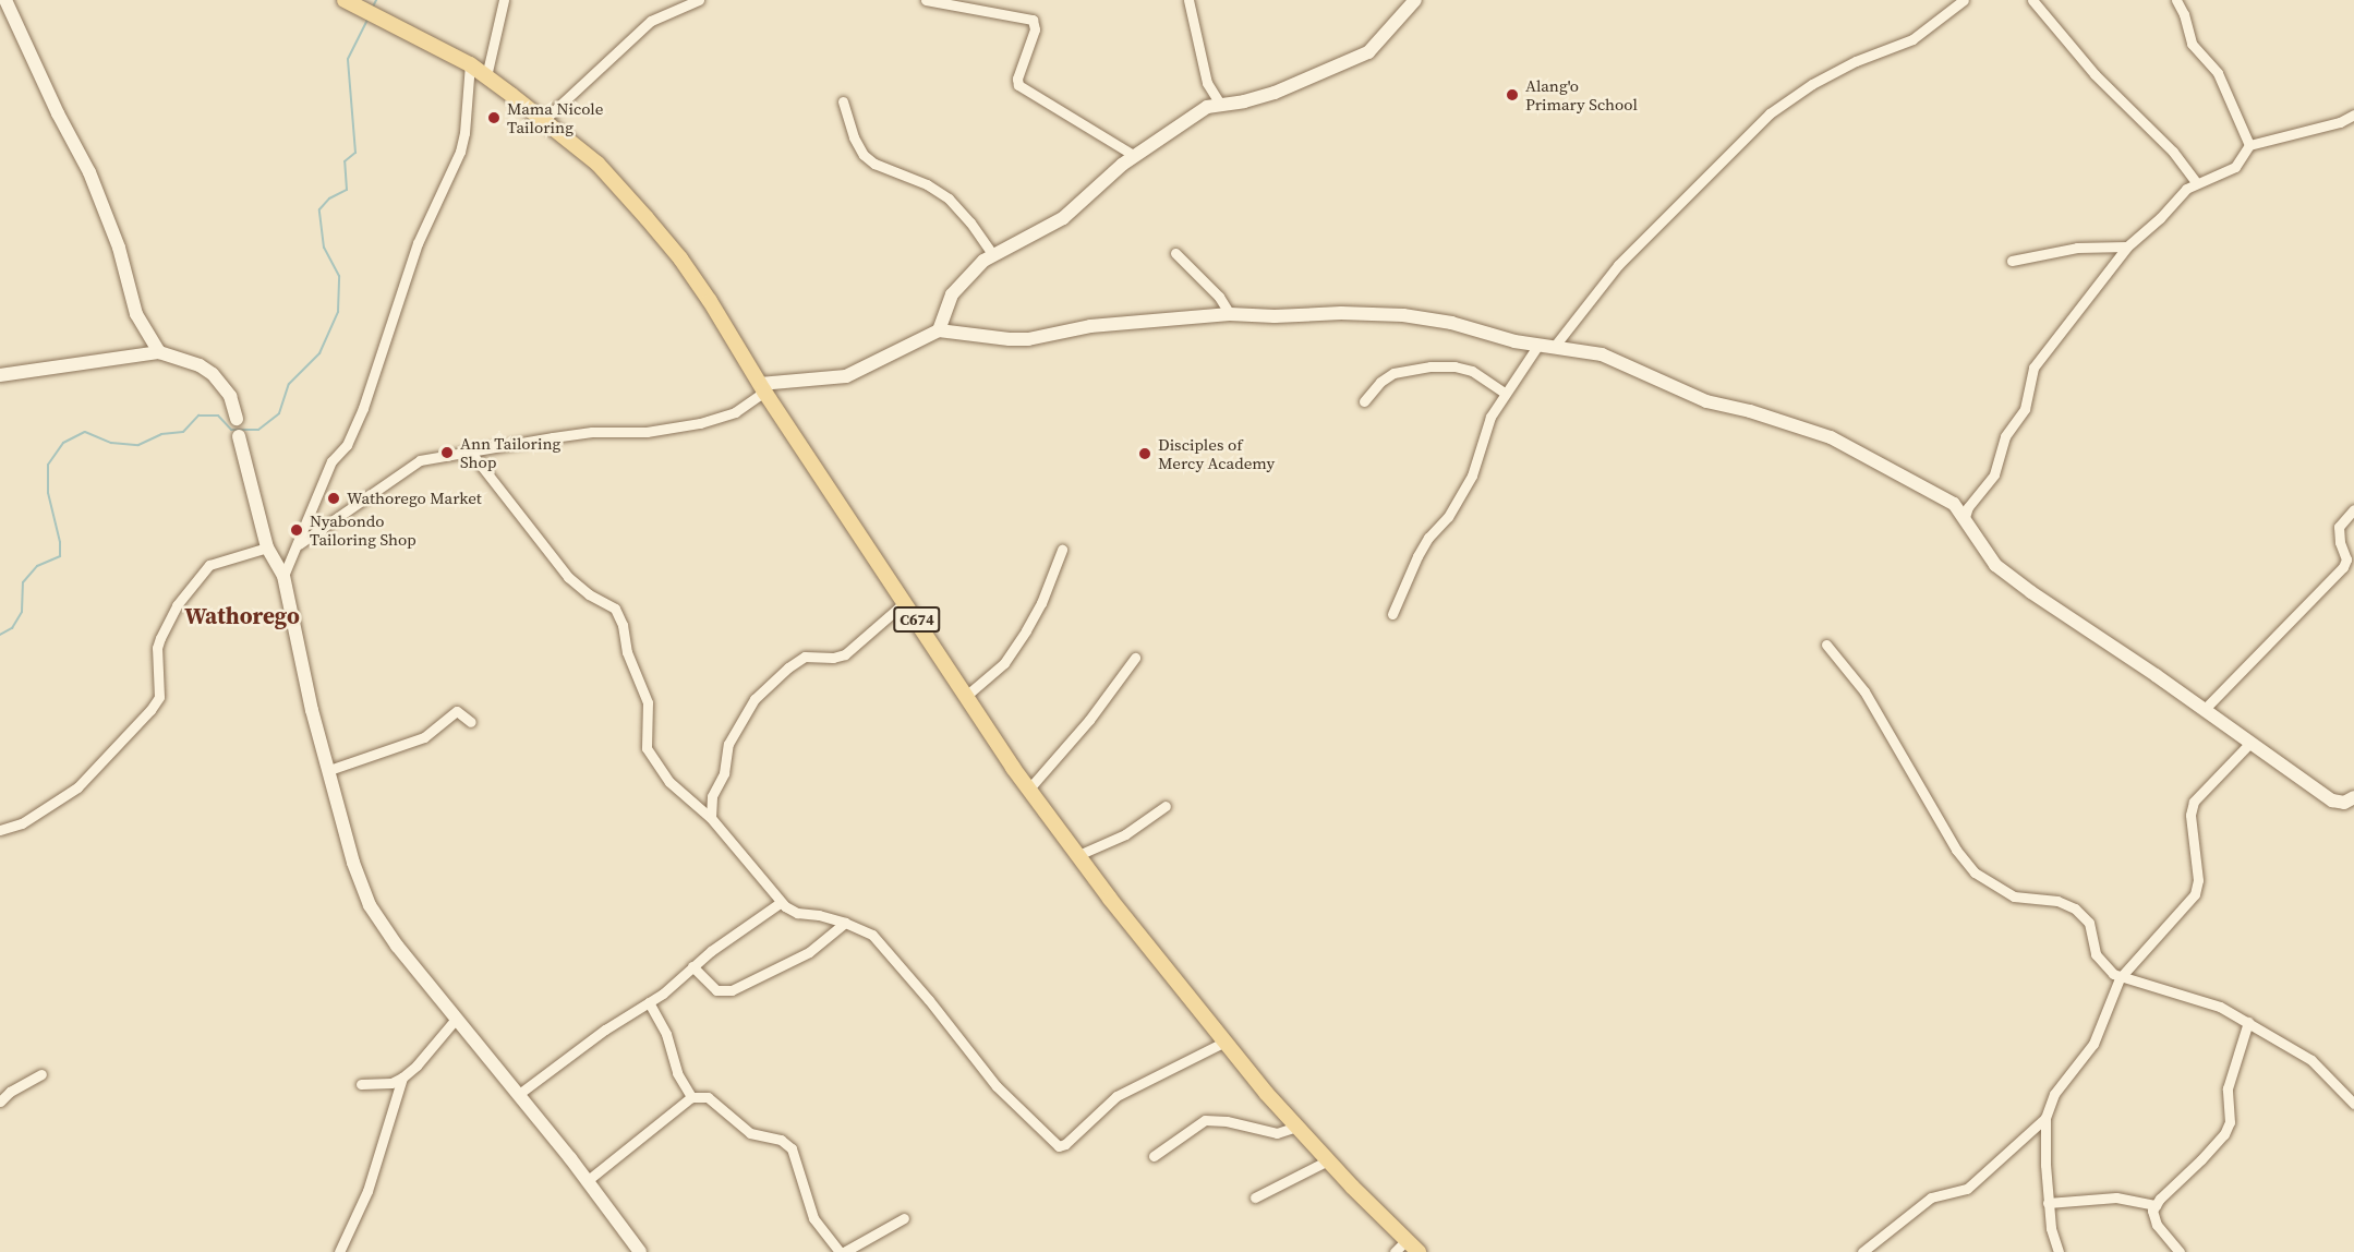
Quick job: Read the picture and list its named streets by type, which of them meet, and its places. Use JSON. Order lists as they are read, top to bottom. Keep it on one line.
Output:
{"streets":{"main road":["C674"]},"districts":["Wathorego"],"places":["Alang'o Primary School","Mama Nicole Tailoring","Ann Tailoring Shop","Disciples of Mercy Academy","Wathorego Market","Nyabondo Tailoring Shop"]}
